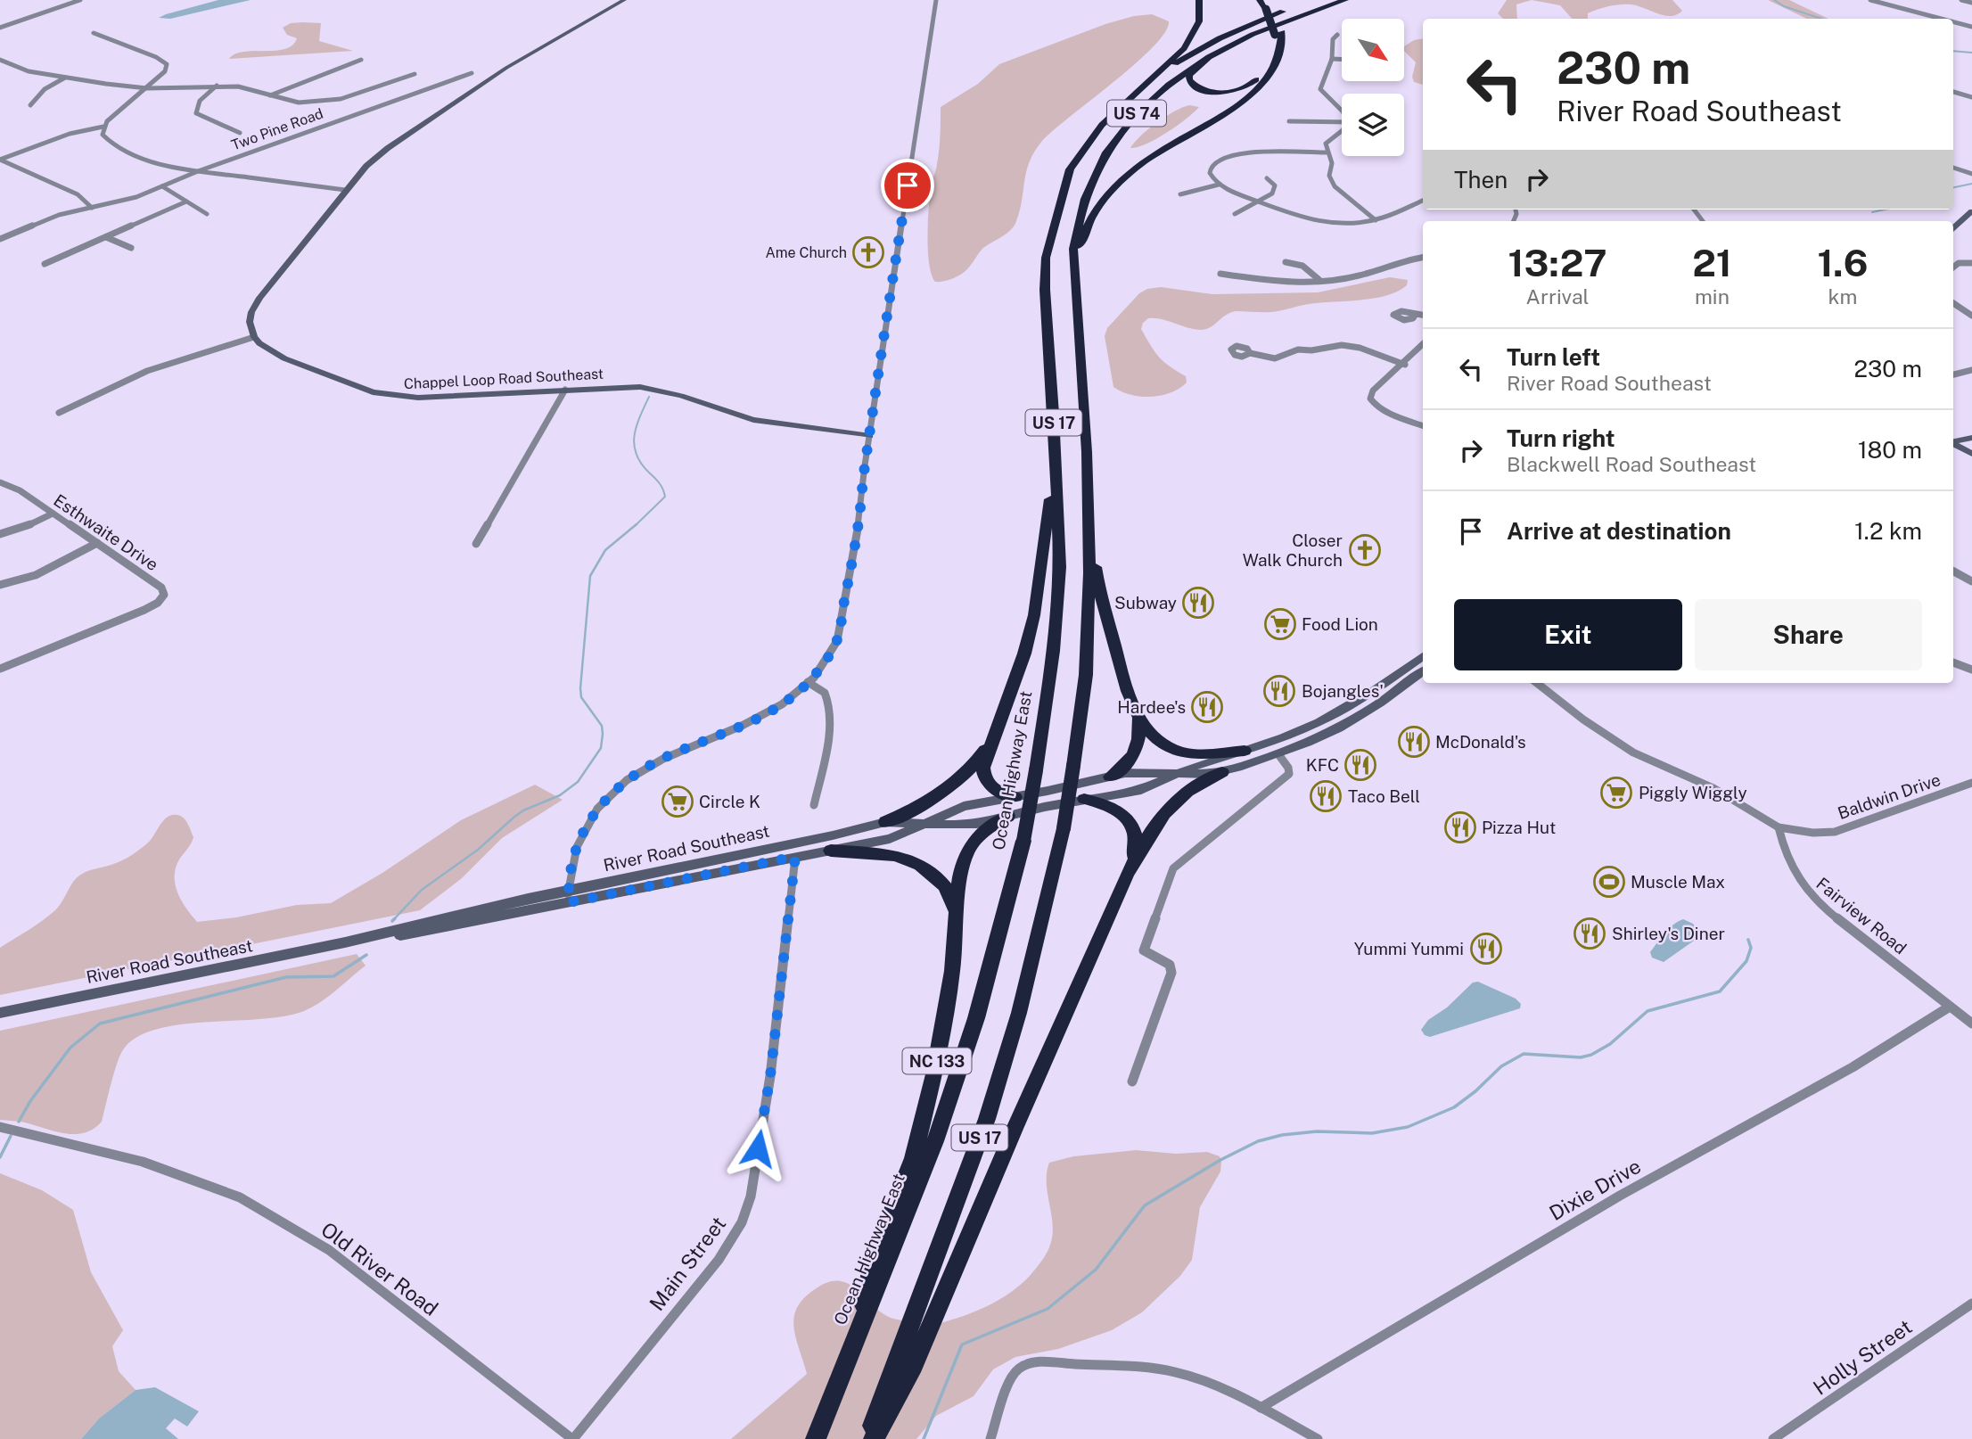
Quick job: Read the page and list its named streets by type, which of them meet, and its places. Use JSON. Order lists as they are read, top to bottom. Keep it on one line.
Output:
{"streets":{"highway":["US 74","US 17","Ocean Highway East","NC 133"],"main road":["River Road Southeast"],"street":["Two Pine Road","Chappel Loop Road Southeast","Esthwaite Drive","Baldwin Drive","Fairview Road","Dixie Drive","Main Street","Old River Road","Holly Street"]},"crossings":[["US 74","US 17"],["US 74","Ocean Highway East"],["US 17","River Road Southeast"],["Ocean Highway East","NC 133"],["Baldwin Drive","Fairview Road"],["River Road Southeast","Main Street"],["Fairview Road","Dixie Drive"],["Main Street","Old River Road"]],"places":{"church":["Ame Church","Closer Walk Church"],"restaurant":["Subway","Bojangles'","Hardee's","McDonald's","KFC","Taco Bell","Pizza Hut","Shirley's Diner","Yummi Yummi"],"supermarket":["Food Lion","Piggly Wiggly","Circle K"],"sports":["Muscle Max"]},"north":"bottom right","page":{"turn":["230 m","River Road Southeast"],"then":"Then","eta":["13:27","Arrival","21","min","1.6","km"],"list":[{"name":"Turn left","note":"River Road Southeast","value":"230 m"},{"name":"Turn right","note":"Blackwell Road Southeast","value":"180 m"},{"name":"Arrive at destination","value":"1.2 km"}],"buttons":["Exit","Share"]}}
